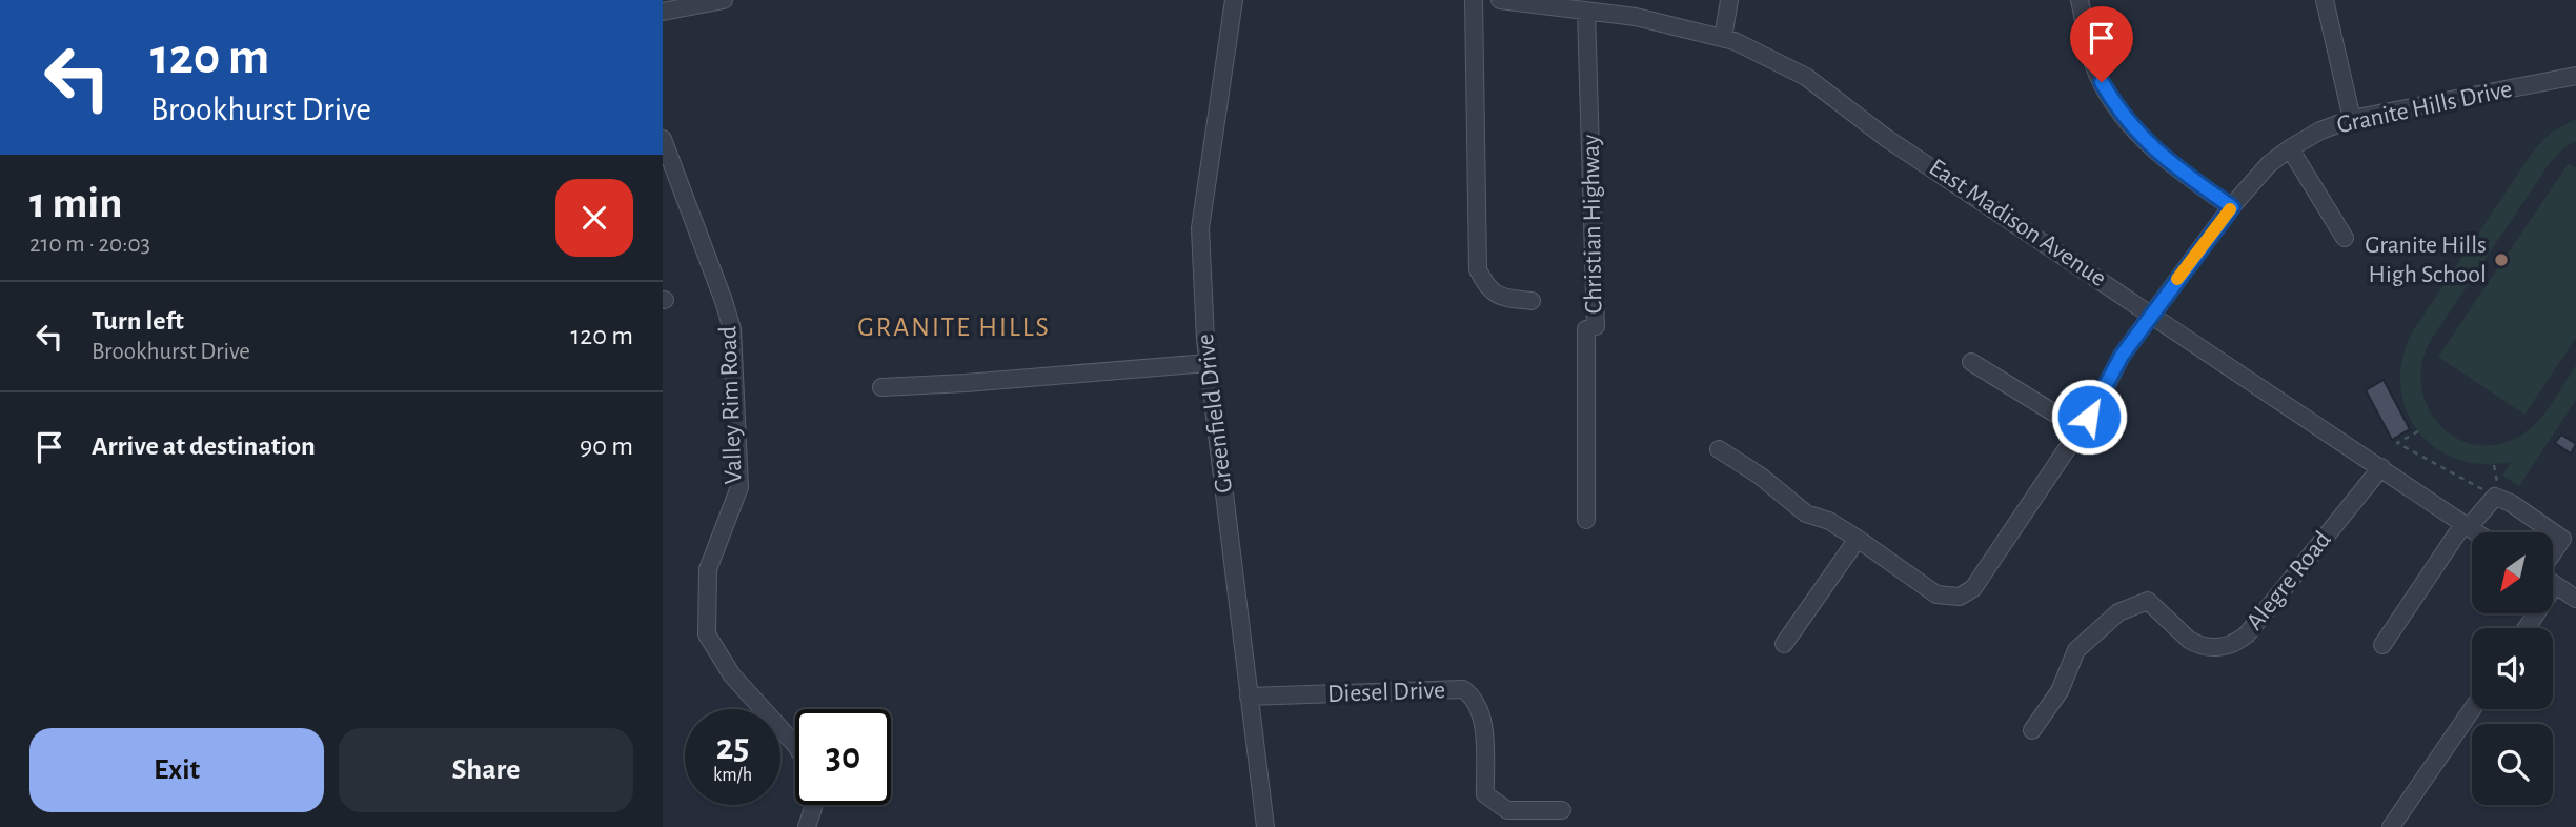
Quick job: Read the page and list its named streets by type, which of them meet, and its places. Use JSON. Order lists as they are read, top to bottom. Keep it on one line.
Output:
{"streets":{"street":["Granite Hills Drive","East Madison Avenue","Christian Highway","Valley Rim Road","Greenfield Drive","Alegre Road","Diesel Drive"]},"crossings":[["Granite Hills Drive","East Madison Avenue"],["East Madison Avenue","Christian Highway"],["East Madison Avenue","Alegre Road"],["Greenfield Drive","Diesel Drive"]],"districts":["GRANITE HILLS"],"places":["Granite Hills High School"],"north":"bottom left","page":{"turn":["120 m","Brookhurst Drive"],"heading":["1 min","210 m · 20:03"],"list":[{"name":"Turn left","note":"Brookhurst Drive","value":"120 m"},{"name":"Arrive at destination","value":"90 m"}],"speed":"25 km/h","limit":"30","buttons":["Exit","Share"]}}
